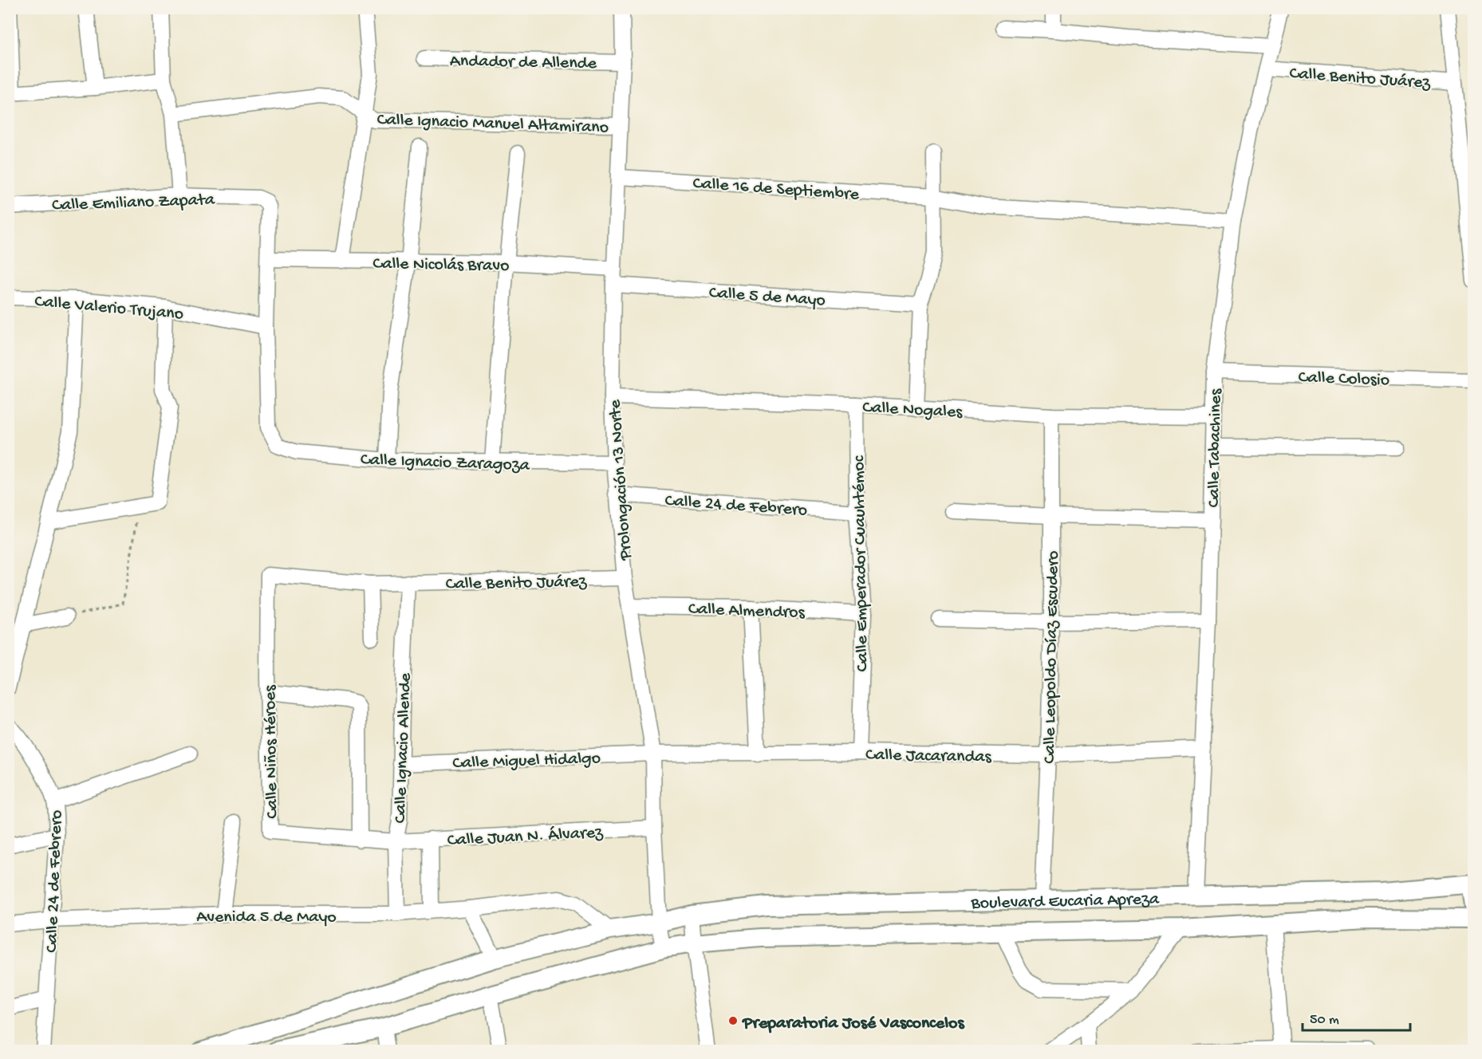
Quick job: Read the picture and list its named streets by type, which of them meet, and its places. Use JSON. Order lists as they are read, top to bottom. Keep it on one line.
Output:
{"streets":{"main road":["Boulevard Eucaria Apreza"],"street":["Andador de Allende","Calle Benito Juárez","Calle Ignacio Manuel Altamirano","Calle 16 de Septiembre","Calle Emiliano Zapata","Calle Nicolás Bravo","Calle 5 de Mayo","Calle Valerio Trujano","Calle Colosio","Calle Nogales","Calle Tabachines","Calle Ignacio Zaragoza","Prolongación 13 Norte","Calle 24 de Febrero","Calle Emperador Cuauhtémoc","Calle Almendros","Calle Leopoldo Díaz Escudero","Calle Ignacio Allende","Calle Niños Héroes","Calle Jacarandas","Calle Miguel Hidalgo","Calle Juan N. Álvarez","Avenida 5 de Mayo"]},"crossings":[["Andador de Allende","Prolongación 13 Norte"],["Calle Benito Juárez","Calle Tabachines"],["Calle Benito Juárez","Prolongación 13 Norte"],["Calle Benito Juárez","Calle Ignacio Allende"],["Calle Benito Juárez","Calle Niños Héroes"],["Calle Ignacio Manuel Altamirano","Prolongación 13 Norte"],["Calle 16 de Septiembre","Calle Tabachines"],["Calle 16 de Septiembre","Prolongación 13 Norte"],["Calle Emiliano Zapata","Calle Nicolás Bravo"],["Calle Nicolás Bravo","Prolongación 13 Norte"],["Calle 5 de Mayo","Prolongación 13 Norte"],["Calle Valerio Trujano","Calle Ignacio Zaragoza"],["Calle Colosio","Calle Tabachines"],["Calle Nogales","Calle Tabachines"],["Calle Nogales","Prolongación 13 Norte"],["Calle Nogales","Calle Emperador Cuauhtémoc"],["Calle Nogales","Calle Leopoldo Díaz Escudero"],["Calle Tabachines","Calle Jacarandas"],["Calle Tabachines","Boulevard Eucaria Apreza"],["Calle Ignacio Zaragoza","Prolongación 13 Norte"],["Prolongación 13 Norte","Calle 24 de Febrero"],["Prolongación 13 Norte","Calle Almendros"],["Prolongación 13 Norte","Calle Jacarandas"],["Prolongación 13 Norte","Calle Miguel Hidalgo"],["Prolongación 13 Norte","Calle Juan N. Álvarez"],["Prolongación 13 Norte","Boulevard Eucaria Apreza"],["Calle 24 de Febrero","Calle Emperador Cuauhtémoc"],["Calle 24 de Febrero","Avenida 5 de Mayo"],["Calle Emperador Cuauhtémoc","Calle Almendros"],["Calle Emperador Cuauhtémoc","Calle Jacarandas"],["Calle Leopoldo Díaz Escudero","Calle Jacarandas"],["Calle Leopoldo Díaz Escudero","Boulevard Eucaria Apreza"],["Calle Ignacio Allende","Calle Niños Héroes"],["Calle Ignacio Allende","Calle Miguel Hidalgo"],["Calle Ignacio Allende","Calle Juan N. Álvarez"],["Calle Ignacio Allende","Avenida 5 de Mayo"],["Calle Niños Héroes","Calle Juan N. Álvarez"],["Calle Jacarandas","Calle Miguel Hidalgo"],["Boulevard Eucaria Apreza","Avenida 5 de Mayo"]],"places":["Preparatoria José Vasconcelos"],"scale_bar":"50 m"}
